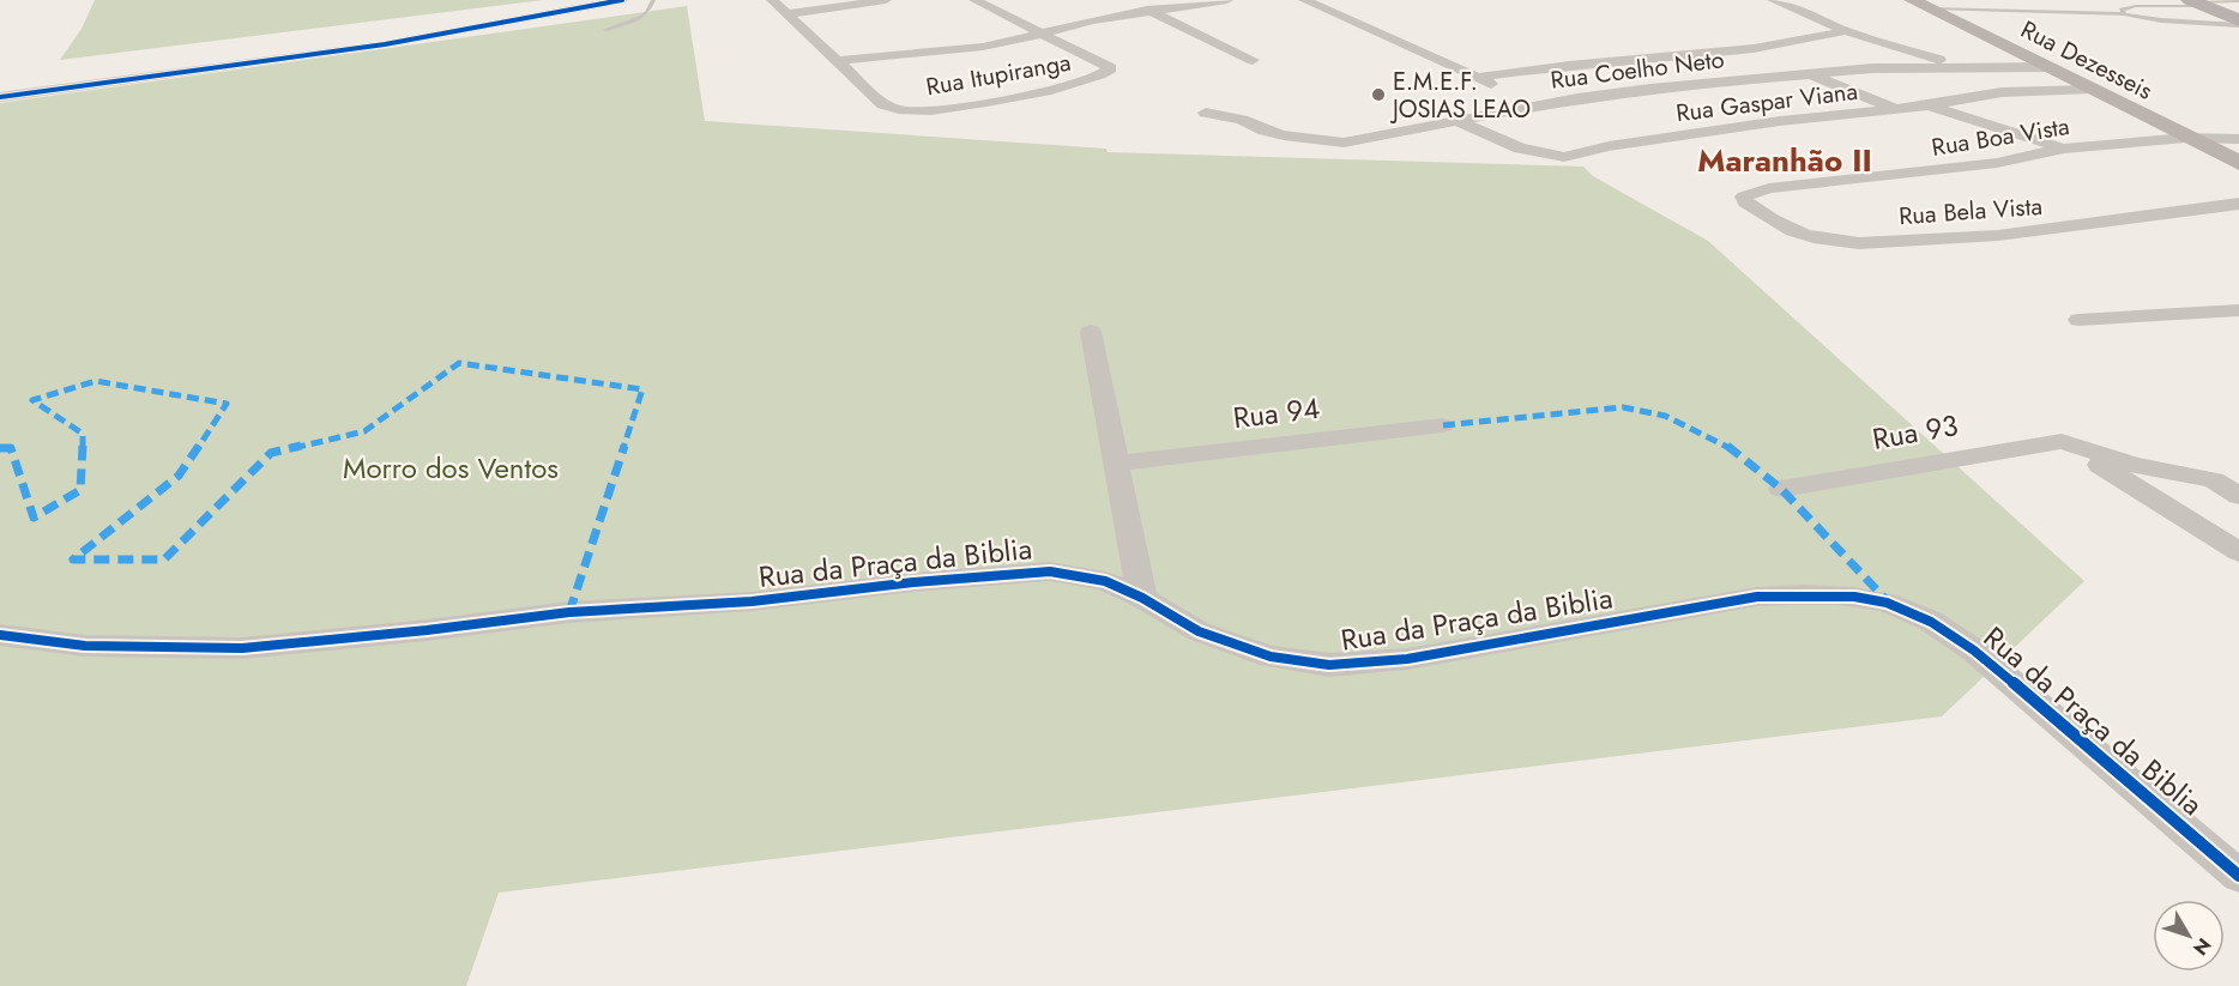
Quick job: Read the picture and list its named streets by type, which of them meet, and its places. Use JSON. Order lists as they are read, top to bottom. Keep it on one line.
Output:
{"streets":{"main road":["Rua Dezesseis"],"street":["Rua Coelho Neto","Rua Itupiranga","Rua Gaspar Viana","Rua Boa Vista","Rua Bela Vista","Rua 94","Rua 93","Rua da Praça da Biblia"]},"crossings":[["Rua Dezesseis","Rua Coelho Neto"],["Rua Dezesseis","Rua Gaspar Viana"],["Rua Dezesseis","Rua Boa Vista"],["Rua Coelho Neto","Rua Gaspar Viana"],["Rua Boa Vista","Rua Bela Vista"]],"districts":["Maranhão II"],"parks":["Morro dos Ventos"],"places":["E.M.E.F. JOSIAS LEAO"],"north":"bottom right"}
